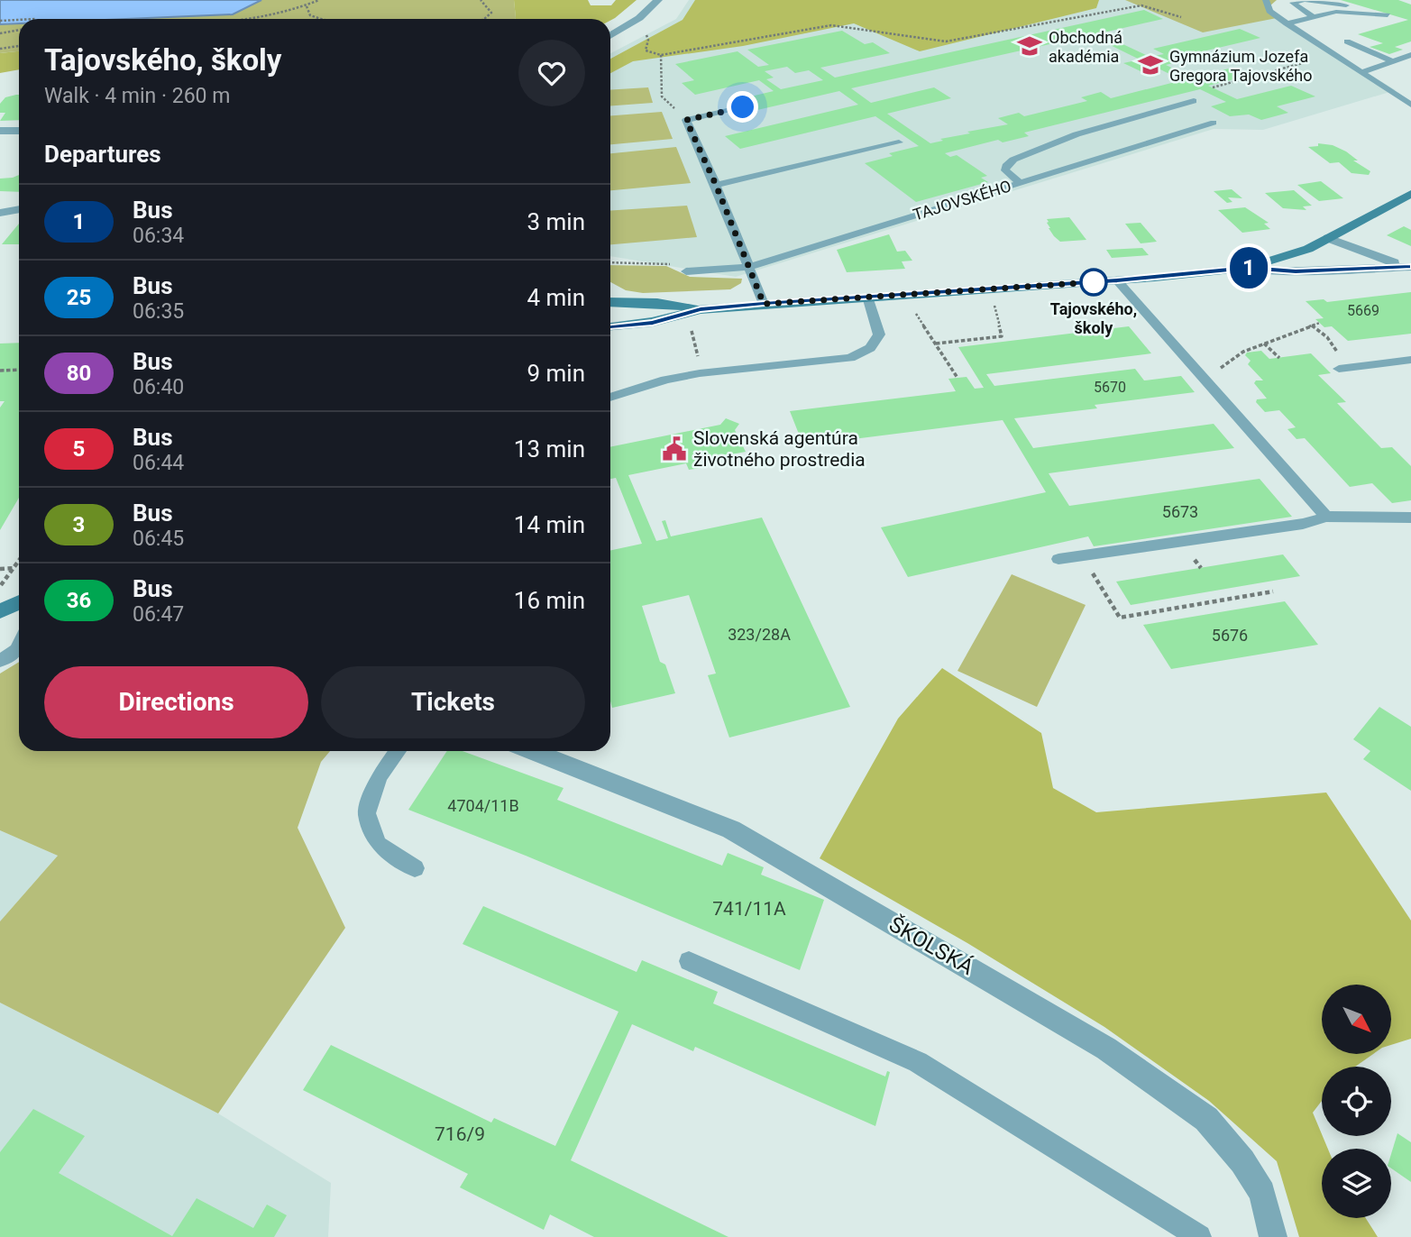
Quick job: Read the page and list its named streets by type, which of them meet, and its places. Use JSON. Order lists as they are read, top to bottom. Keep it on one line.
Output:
{"streets":{"street":["ŠKOLSKÁ"],"lane":["TAJOVSKÉHO"]},"places":{"school or university":["Obchodná akadémia","Gymnázium Jozefa Gregora Tajovského"],"other":["Tajovského, školy"],"public building":["Slovenská agentúra životného prostredia"]},"lines":["bus line 1"],"house_numbers":["5669","5670","5673","323/28A","5676","4704/11B","741/11A","716/9"],"north":"bottom right","page":{"on_map":"1","heading":[["Tajovského, školy","Walk · 4 min · 260 m"],"Departures"],"list":[{"mark":"1","name":"Bus","note":"06:34","value":"3 min"},{"mark":"25","name":"Bus","note":"06:35","value":"4 min"},{"mark":"80","name":"Bus","note":"06:40","value":"9 min"},{"mark":"5","name":"Bus","note":"06:44","value":"13 min"},{"mark":"3","name":"Bus","note":"06:45","value":"14 min"},{"mark":"36","name":"Bus","note":"06:47","value":"16 min"}],"buttons":["Directions","Tickets"]}}
